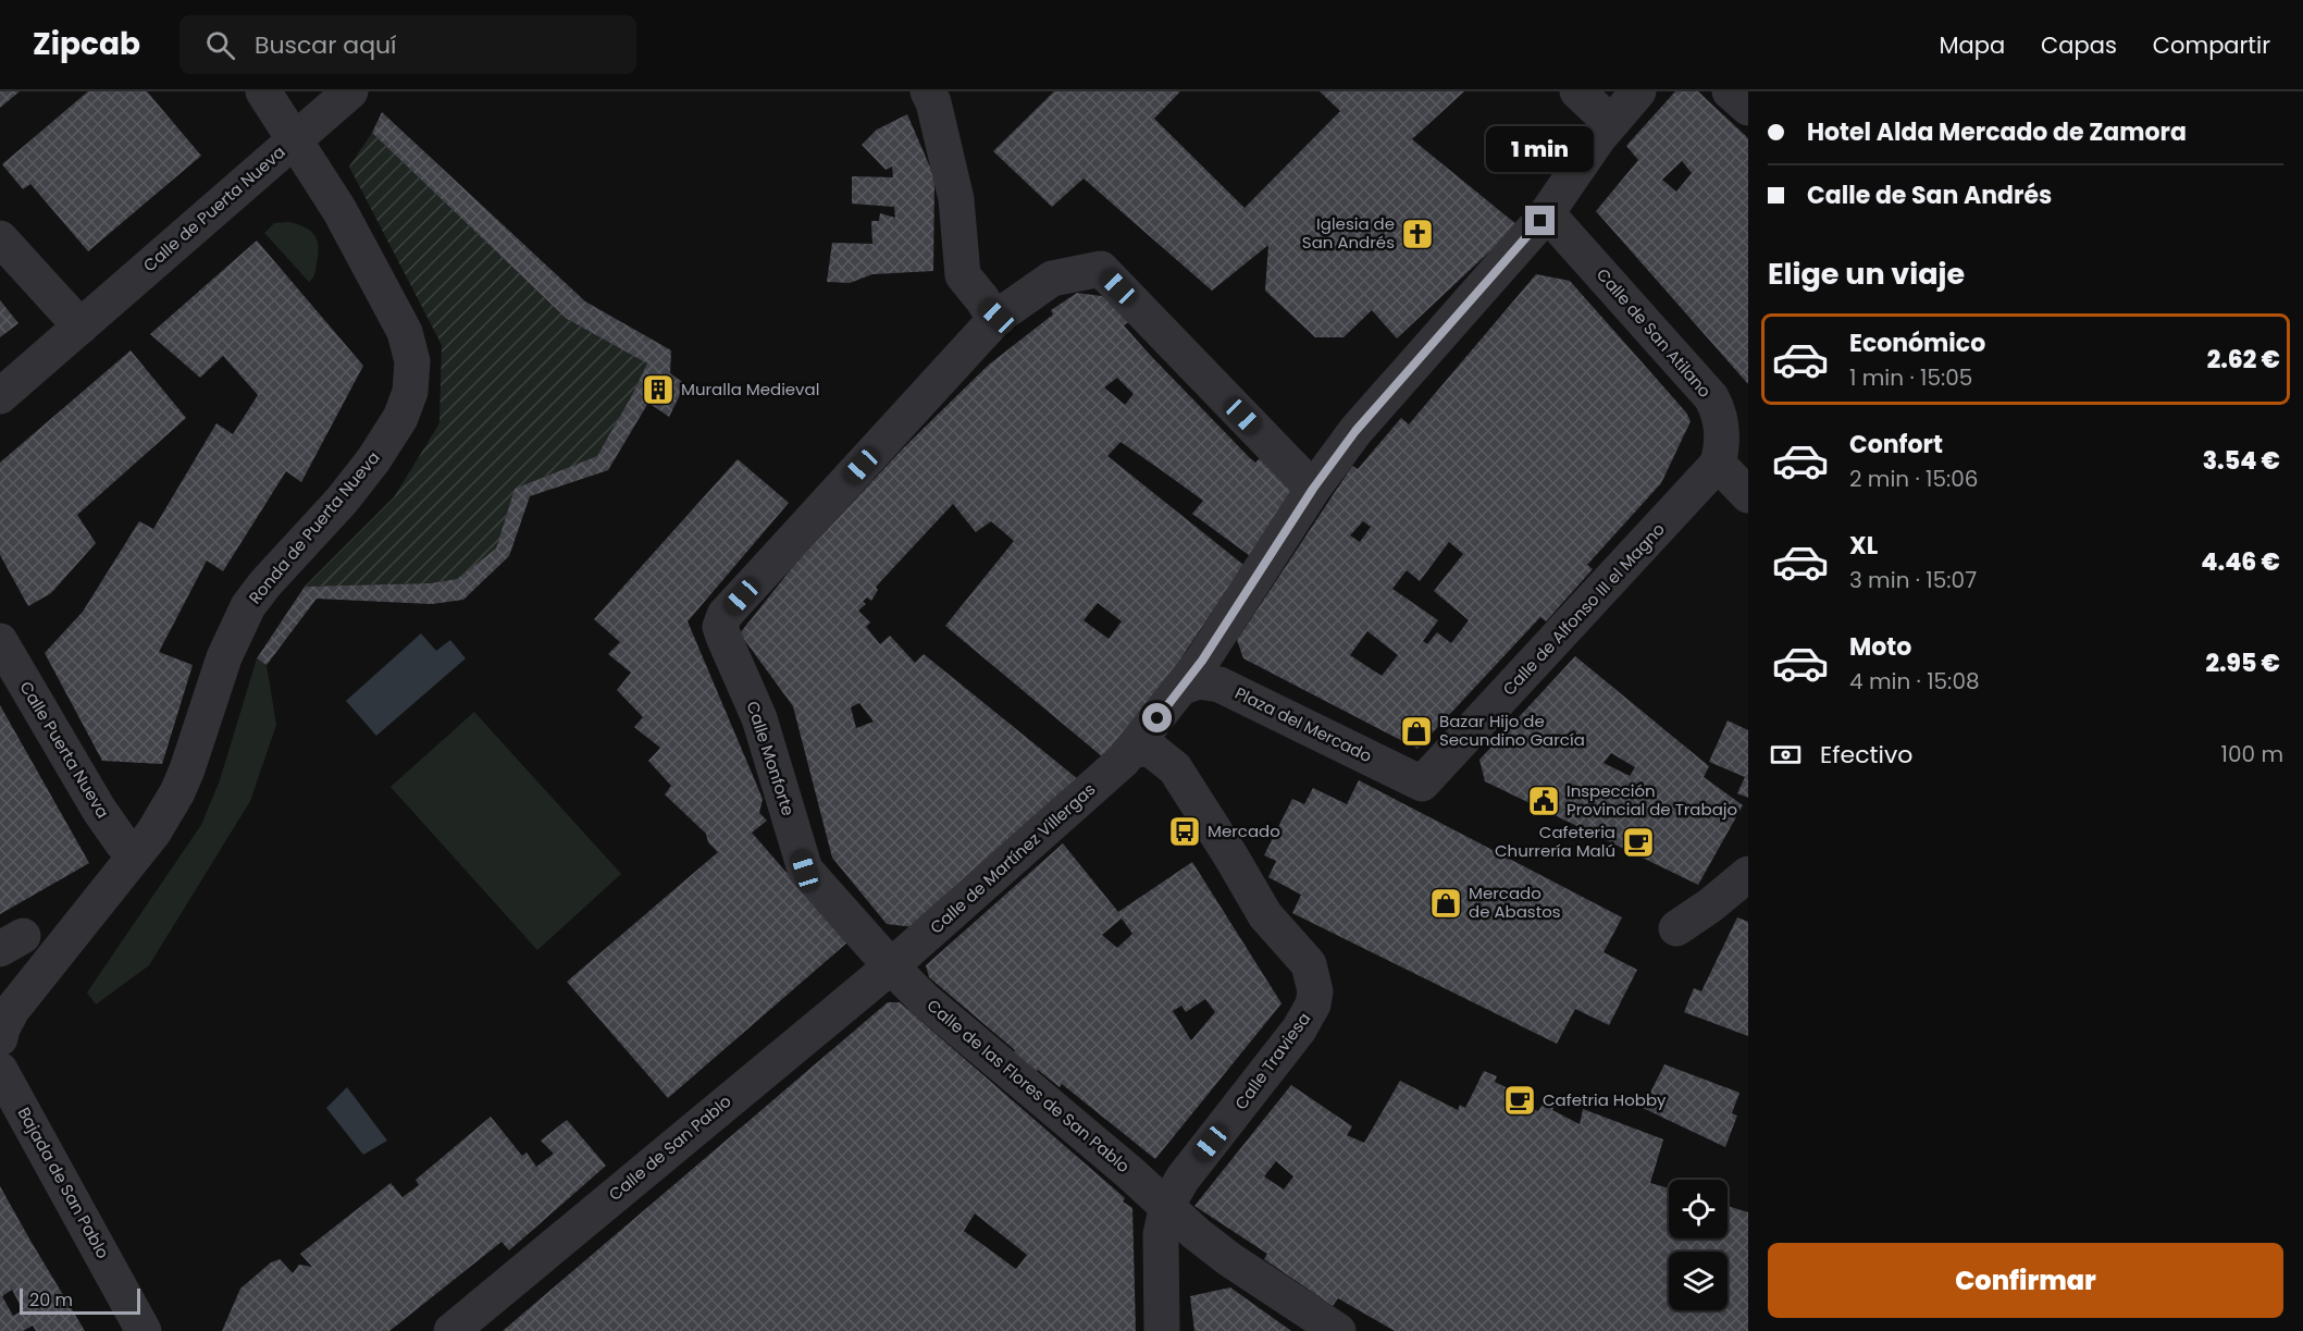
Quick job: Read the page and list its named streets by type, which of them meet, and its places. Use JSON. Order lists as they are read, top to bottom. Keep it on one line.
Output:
{"streets":{"street":["Calle de Puerta Nueva","Calle de San Atilano","Ronda de Puerta Nueva","Calle de Alfonso III el Magno","Plaza del Mercado","Calle Puerta Nueva","Calle Monforte","Calle de Martínez Villergas","Calle Traviesa","Calle de las Flores de San Pablo","Calle de San Pablo","Bajada de San Pablo"]},"crossings":[["Calle de Puerta Nueva","Ronda de Puerta Nueva"],["Calle de San Atilano","Calle de Alfonso III el Magno"],["Ronda de Puerta Nueva","Calle Puerta Nueva"],["Calle de Alfonso III el Magno","Plaza del Mercado"],["Calle Monforte","Calle de Martínez Villergas"],["Calle Monforte","Calle de las Flores de San Pablo"],["Calle Monforte","Calle de San Pablo"],["Calle de Martínez Villergas","Calle Traviesa"],["Calle de Martínez Villergas","Calle de las Flores de San Pablo"],["Calle de Martínez Villergas","Calle de San Pablo"],["Calle Traviesa","Calle de las Flores de San Pablo"],["Calle de las Flores de San Pablo","Calle de San Pablo"]],"places":{"church":["Iglesia de San Andrés"],"building":["Muralla Medieval"],"shop":["Bazar Hijo de Secundino García","Mercado de Abastos"],"public building":["Inspección Provincial de Trabajo"],"bus stop":["Mercado"],"cafe":["Cafeteria Churrería Malú","Cafetria Hobby"]},"scale_bar":"20 m","page":{"header":"Zipcab","search":"Buscar aquí","nav":["Mapa","Capas","Compartir"],"banner":["Hotel Alda Mercado de Zamora","Calle de San Andrés"],"bubble":"1 min","heading":"Elige un viaje","list":[{"name":"Económico","note":"1 min · 15:05","value":"2.62 €"},{"name":"Confort","note":"2 min · 15:06","value":"3.54 €"},{"name":"XL","note":"3 min · 15:07","value":"4.46 €"},{"name":"Moto","note":"4 min · 15:08","value":"2.95 €"}],"pay":["Efectivo","100 m"],"buttons":"Confirmar","scale":"20 m"}}
